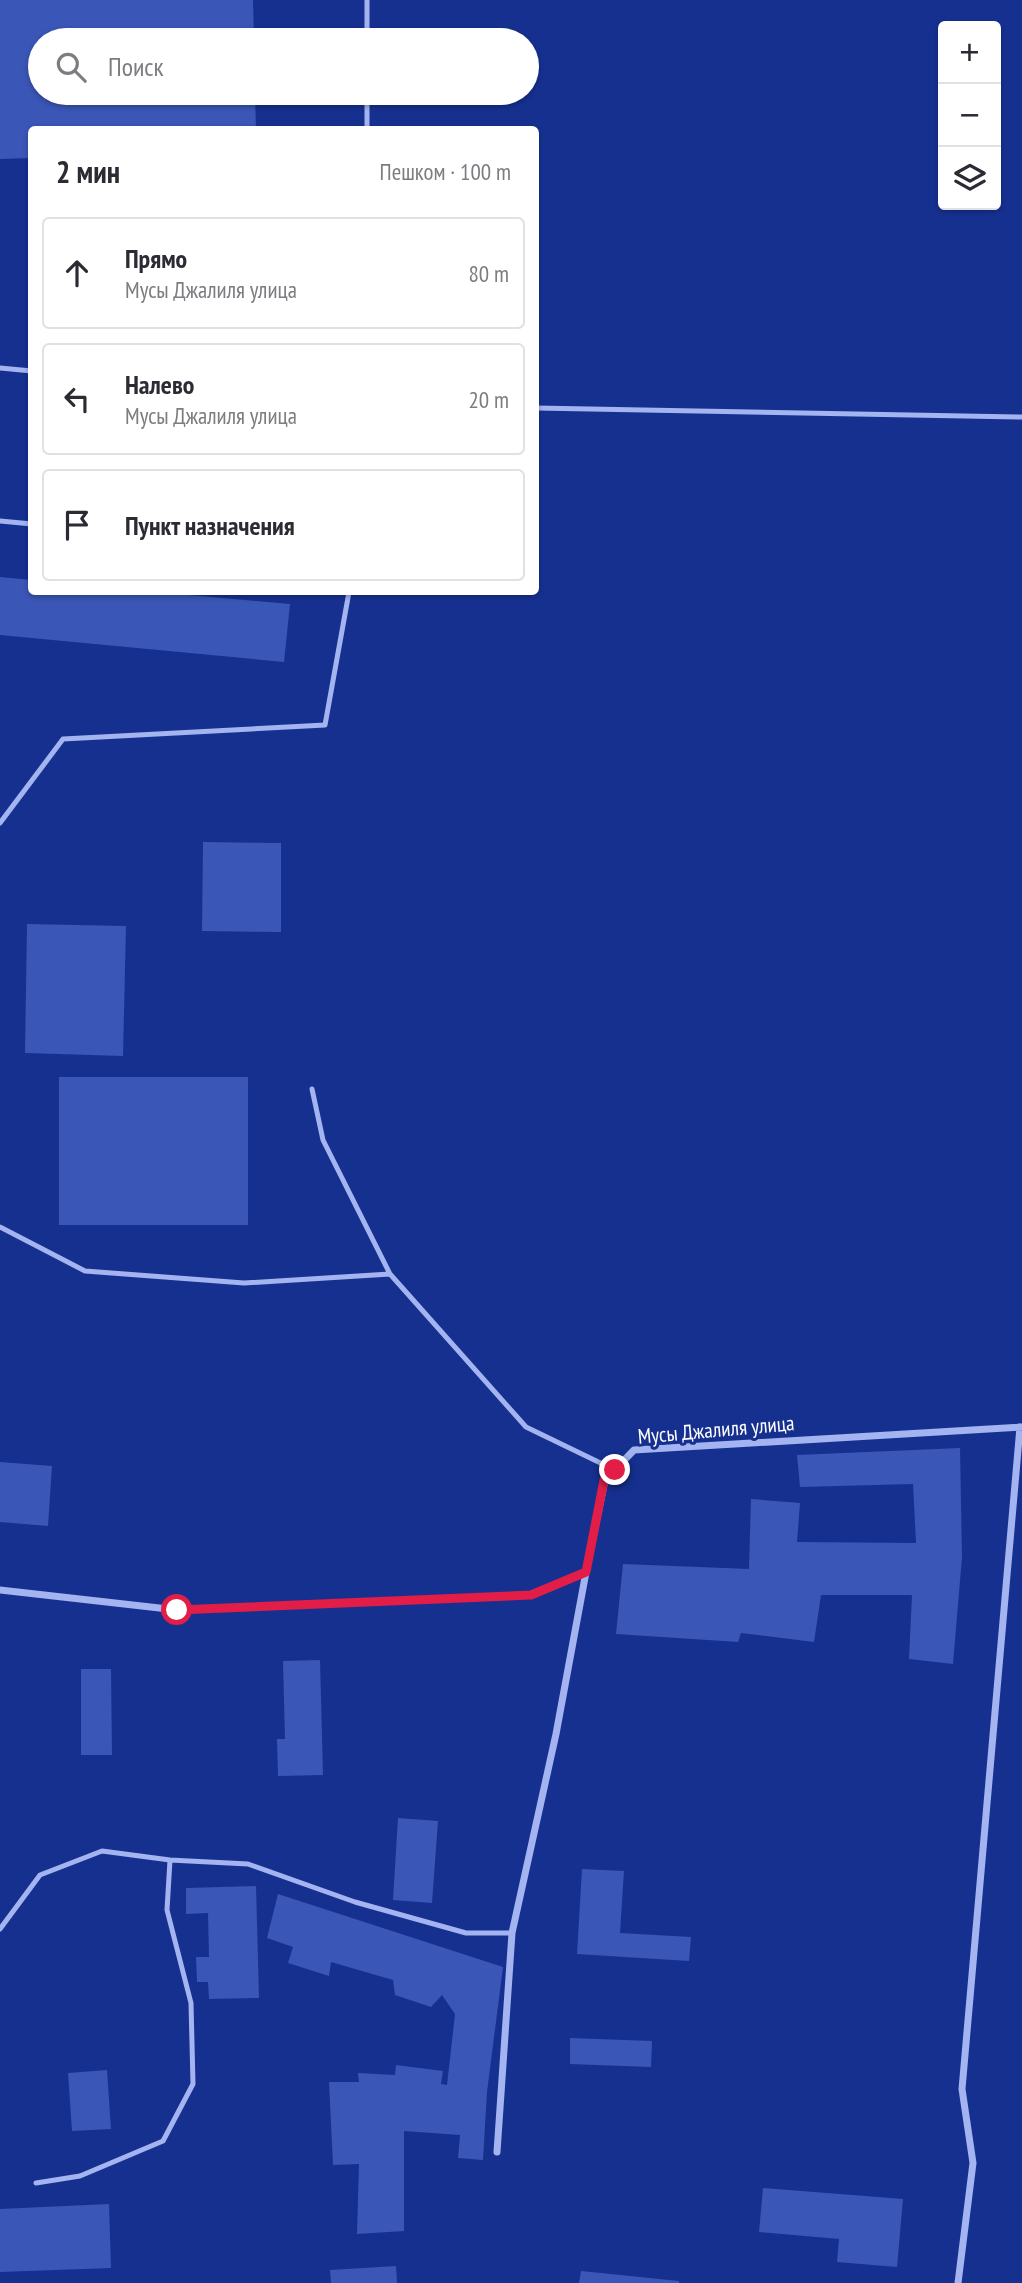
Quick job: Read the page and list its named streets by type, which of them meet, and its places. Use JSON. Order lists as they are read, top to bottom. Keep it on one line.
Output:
{"streets":{"street":["Мусы Джалиля улица"]},"page":{"map_buttons":["+","−"],"search":"Поиск","heading":["2 мин","Пешком · 100 m"],"list":[["Прямо","Мусы Джалиля улица","80 m"],["Налево","Мусы Джалиля улица","20 m"],"Пункт назначения"]}}
